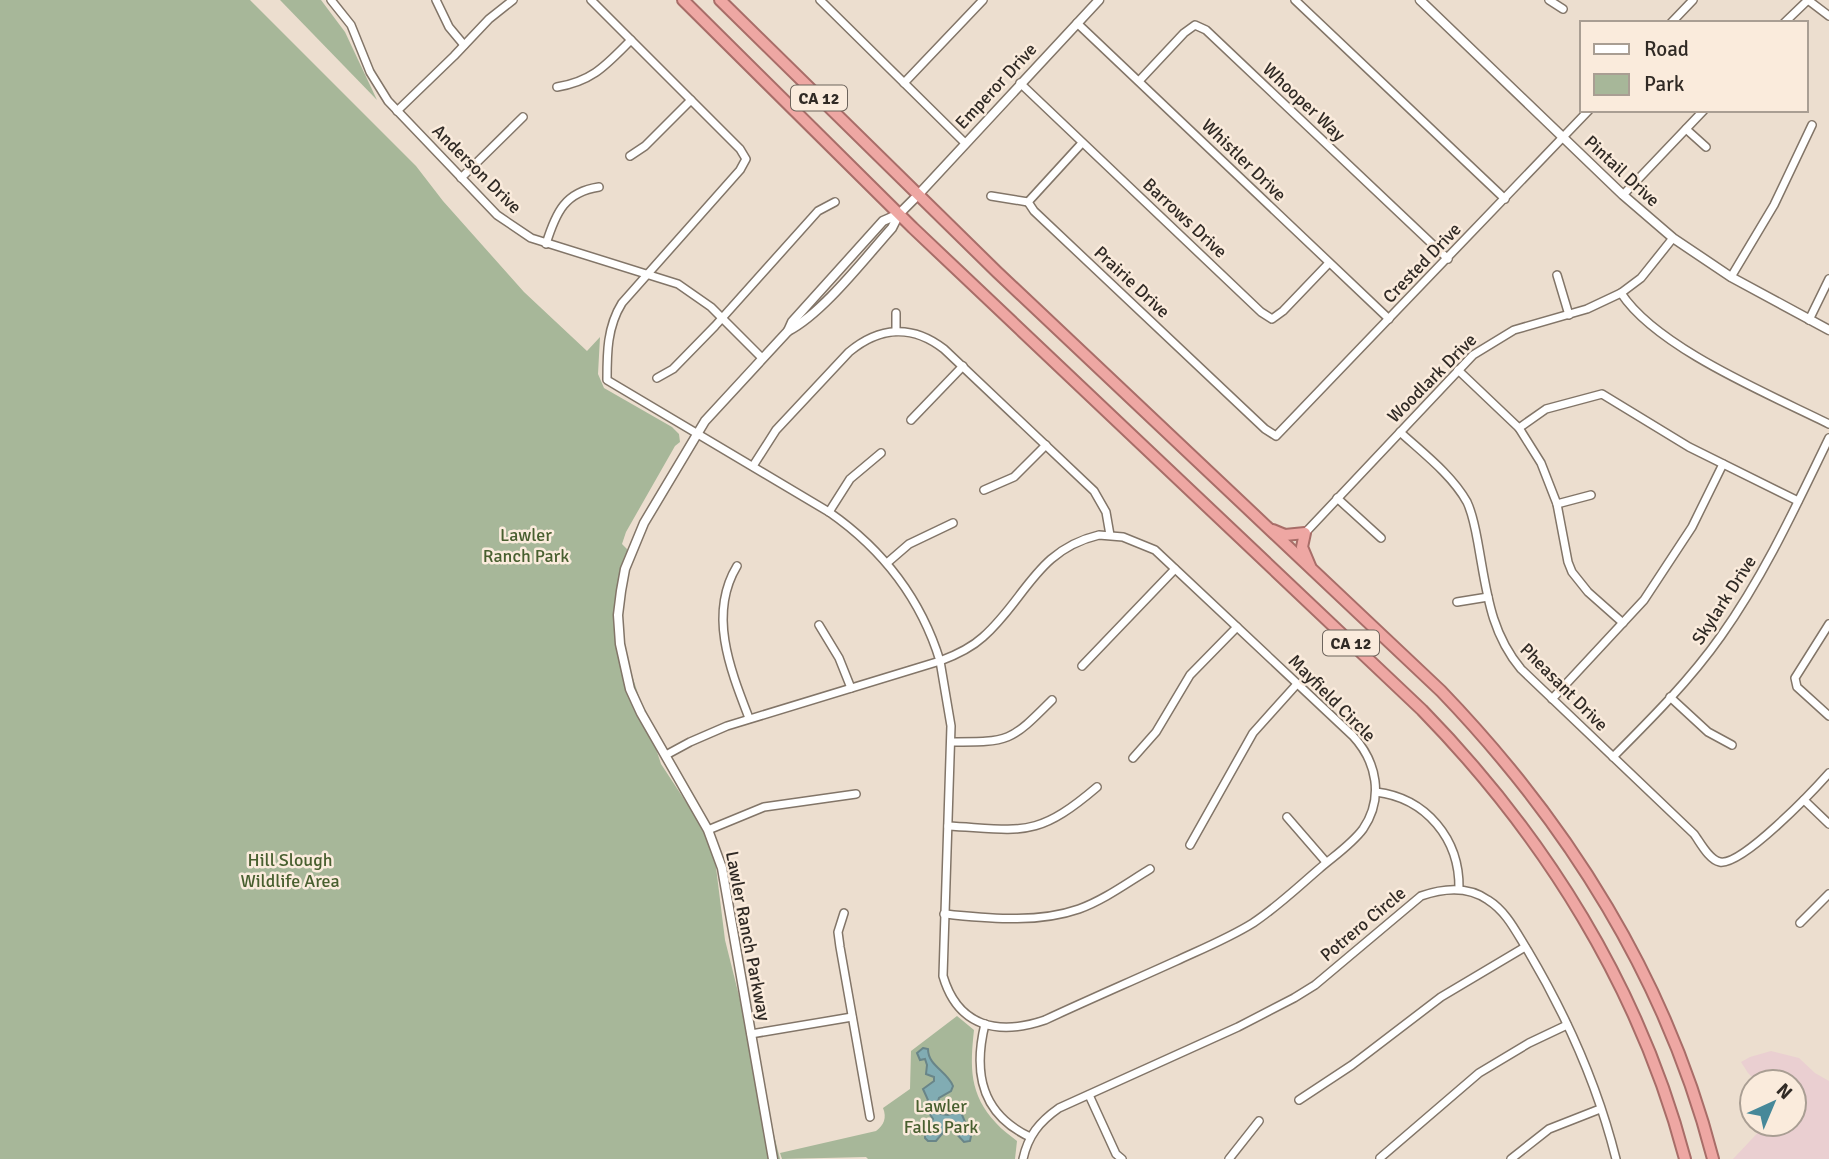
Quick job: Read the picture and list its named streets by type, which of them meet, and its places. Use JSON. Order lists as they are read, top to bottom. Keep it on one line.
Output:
{"streets":{"highway":["CA 12"],"street":["Emperor Drive","Whooper Way","Whistler Drive","Anderson Drive","Pintail Drive","Barrows Drive","Crested Drive","Prairie Drive","Woodlark Drive","Skylark Drive","Pheasant Drive","Mayfield Circle","Potrero Circle","Lawler Ranch Parkway"]},"crossings":[["Emperor Drive","CA 12"],["Emperor Drive","Whistler Drive"],["Emperor Drive","Barrows Drive"],["Emperor Drive","Lawler Ranch Parkway"],["CA 12","Lawler Ranch Parkway"],["Whooper Way","Whistler Drive"],["Whooper Way","Crested Drive"],["Whistler Drive","Barrows Drive"],["Whistler Drive","Crested Drive"],["Anderson Drive","Lawler Ranch Parkway"],["Pintail Drive","Crested Drive"],["Pintail Drive","Woodlark Drive"],["Crested Drive","Prairie Drive"],["Woodlark Drive","Pheasant Drive"],["Skylark Drive","Pheasant Drive"],["Mayfield Circle","Lawler Ranch Parkway"]],"parks":["Lawler Ranch Park","Hill Slough Wildlife Area","Lawler Falls Park"],"legend":["Road","Park"],"north":"top right"}
